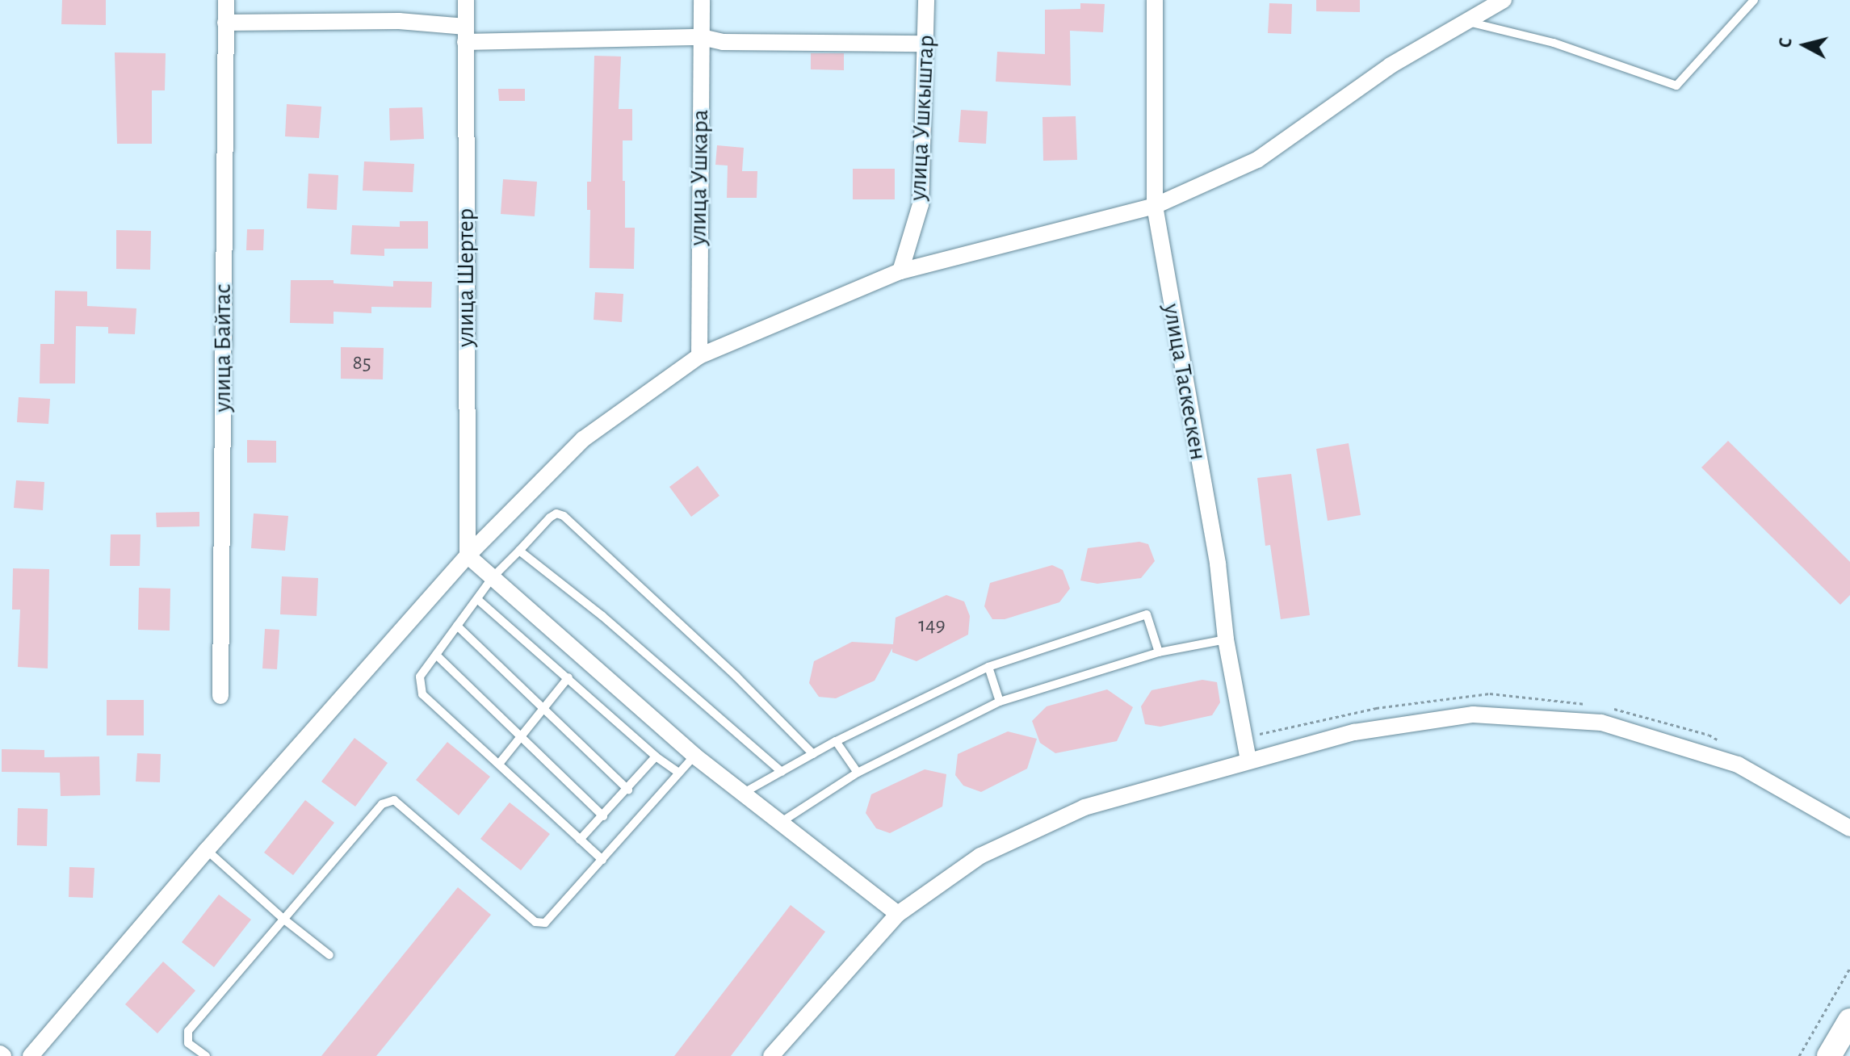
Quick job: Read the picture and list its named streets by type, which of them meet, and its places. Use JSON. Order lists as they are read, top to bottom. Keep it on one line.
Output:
{"streets":{"street":["улица Ушкыштар","улица Ушкара","улица Шертер","улица Байтас","улица Таскескен"]},"house_numbers":["85","149"],"north":"left"}
